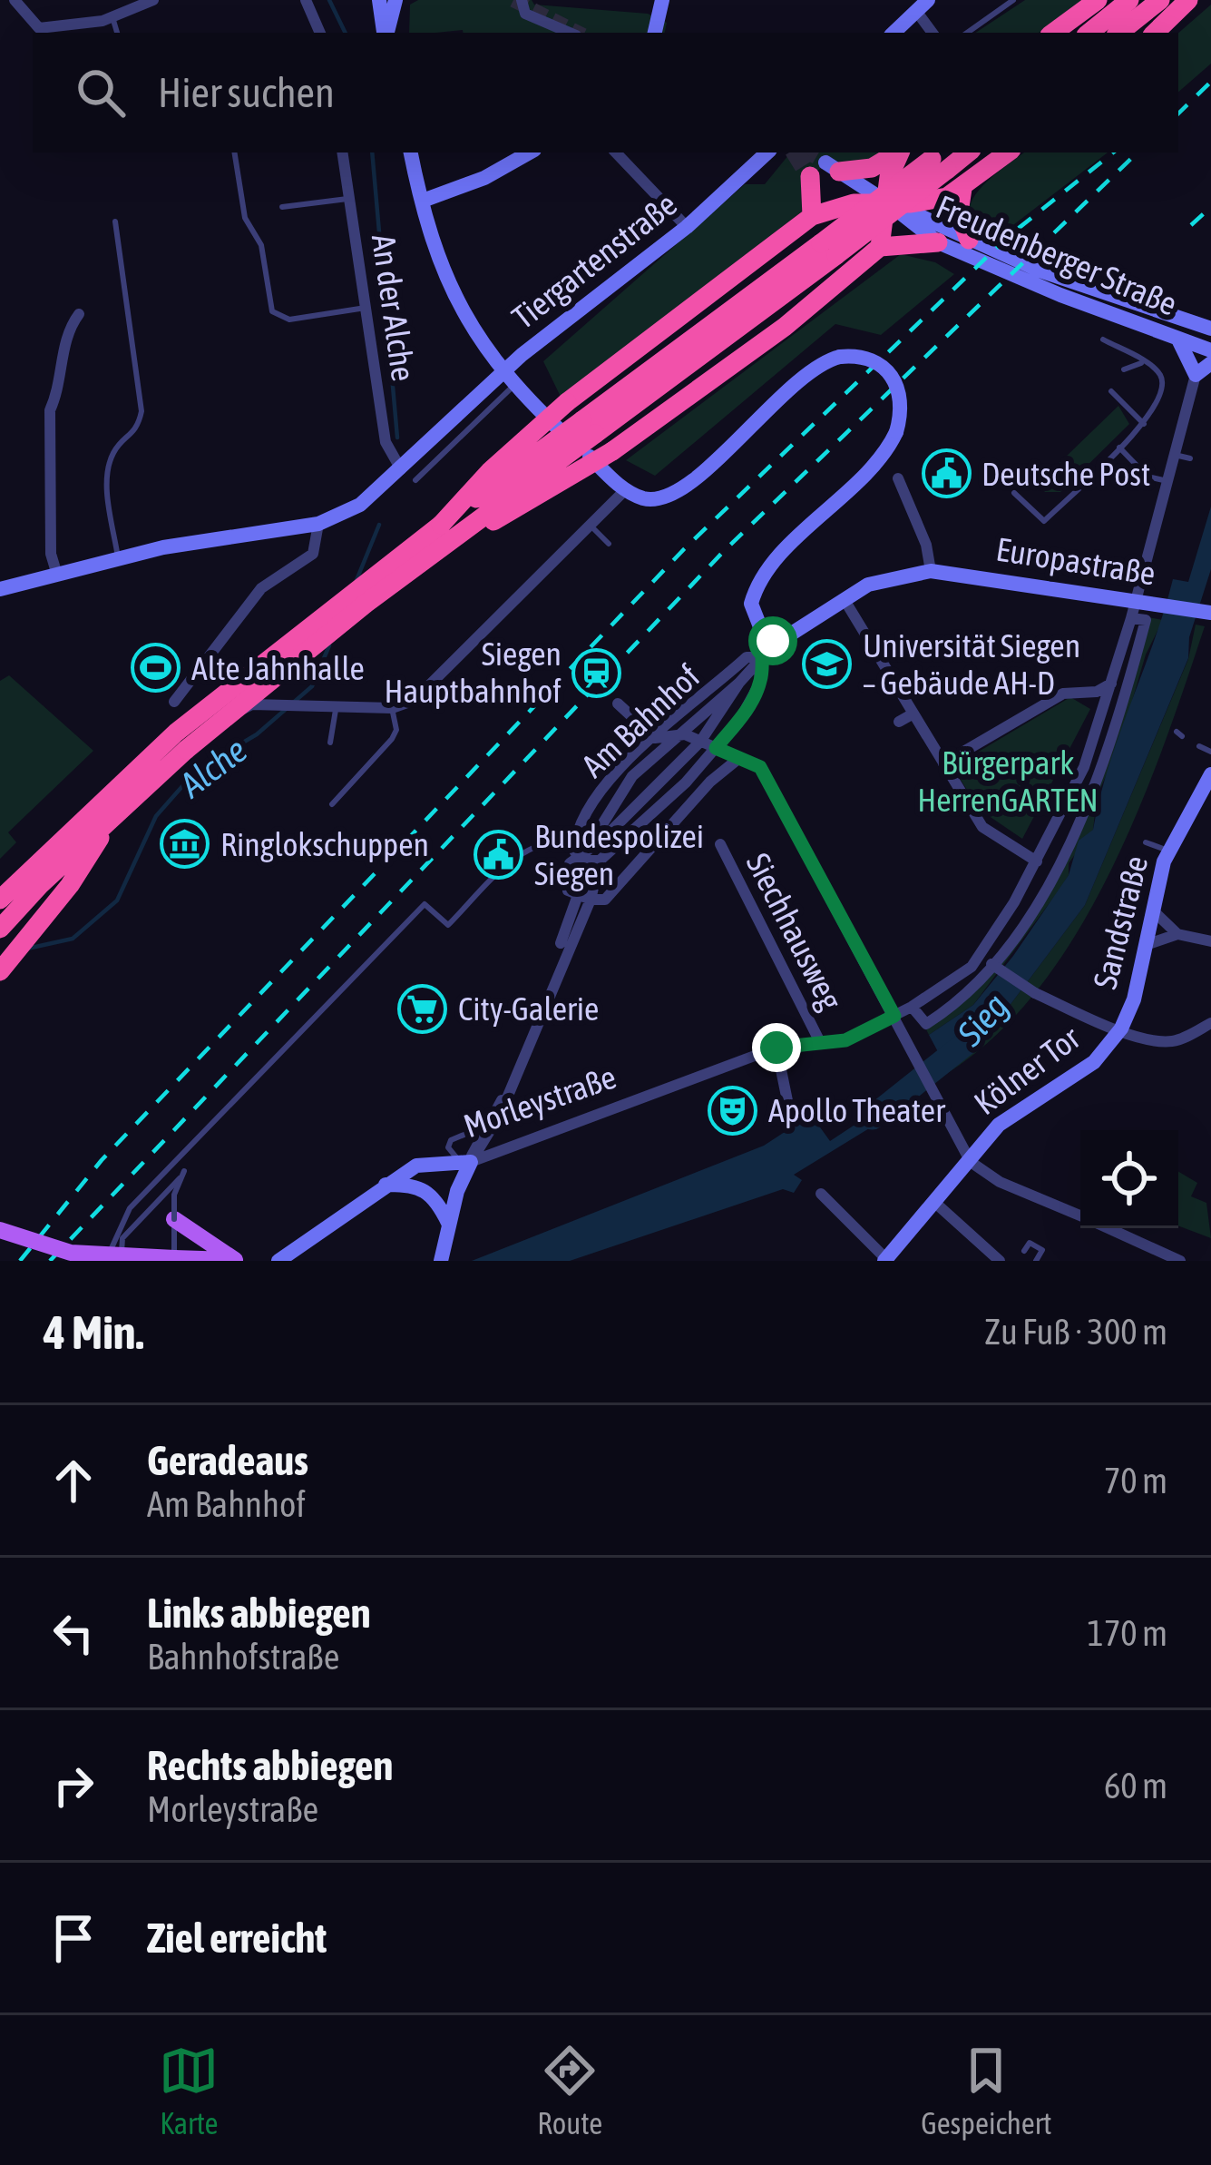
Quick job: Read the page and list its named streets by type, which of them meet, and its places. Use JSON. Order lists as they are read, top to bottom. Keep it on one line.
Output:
{"streets":{"street":["Freudenberger Straße","Tiergartenstraße","An der Alche","Europastraße","Am Bahnhof","Sandstraße","Siechhausweg","Kölner Tor","Morleystraße"]},"crossings":[["Tiergartenstraße","An der Alche"],["Europastraße","Am Bahnhof"],["Europastraße","Morleystraße"],["Am Bahnhof","Morleystraße"],["Sandstraße","Kölner Tor"],["Siechhausweg","Morleystraße"]],"water":["Alche","Sieg"],"parks":["Bürgerpark HerrenGARTEN"],"places":{"public building":["Deutsche Post","Bundespolizei Siegen"],"school or university":["Universität Siegen – Gebäude AH-D"],"sports":["Alte Jahnhalle"],"station":["Siegen Hauptbahnhof"],"museum":["Ringlokschuppen"],"supermarket":["City-Galerie"],"theatre":["Apollo Theater"]},"page":{"search":"Hier suchen","heading":["4 Min.","Zu Fuß · 300 m"],"list":[["Geradeaus","Am Bahnhof","70 m"],["Links abbiegen","Bahnhofstraße","170 m"],["Rechts abbiegen","Morleystraße","60 m"],"Ziel erreicht"],"nav":["Karte","Route","Gespeichert"]}}
